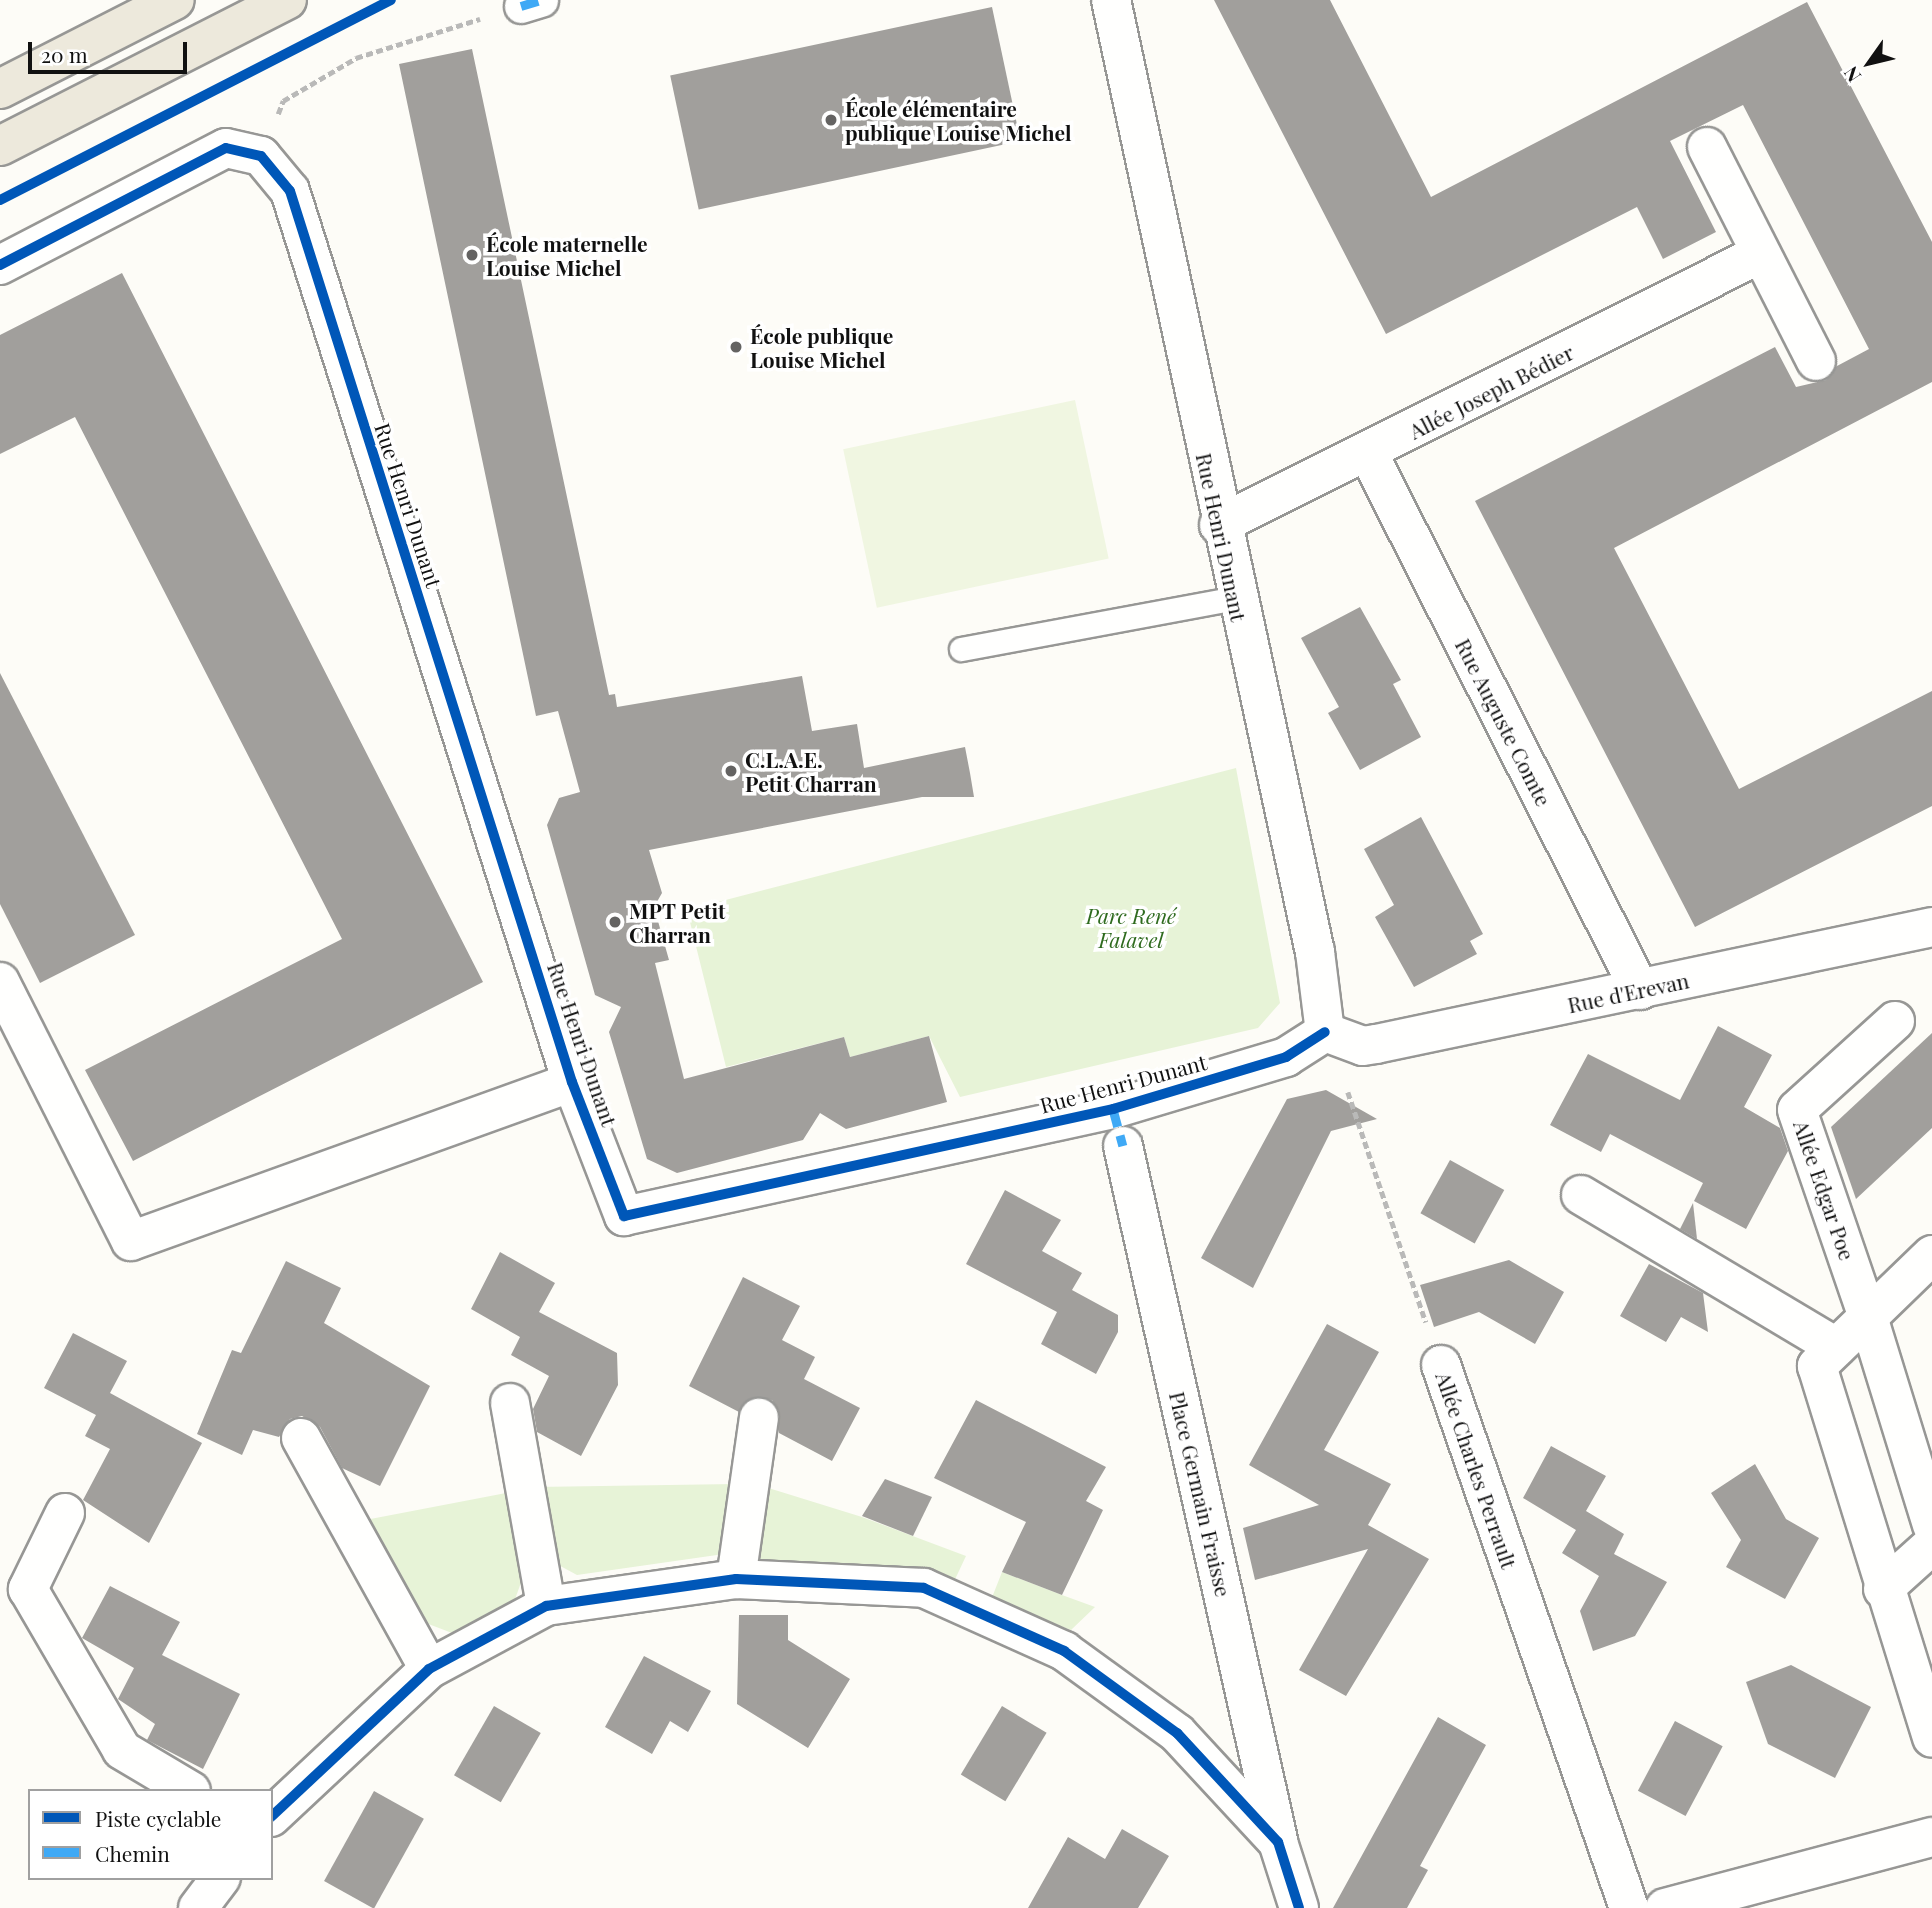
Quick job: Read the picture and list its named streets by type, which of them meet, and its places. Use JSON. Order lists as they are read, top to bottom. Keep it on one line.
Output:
{"streets":{"street":["Allée Joseph Bédier","Rue Henri Dunant","Rue Auguste Comte","Rue d'Erevan","Allée Edgar Poe","Allée Charles Perrault","Place Germain Fraisse"]},"crossings":[["Allée Joseph Bédier","Rue Henri Dunant"],["Allée Joseph Bédier","Rue Auguste Comte"],["Rue Henri Dunant","Rue d'Erevan"],["Rue Henri Dunant","Allée Charles Perrault"],["Rue Auguste Comte","Rue d'Erevan"],["Rue d'Erevan","Allée Charles Perrault"]],"parks":["Parc René Falavel"],"places":["École élémentaire publique Louise Michel","École maternelle Louise Michel","École publique Louise Michel","C.L.A.E. Petit Charran","MPT Petit Charran"],"legend":["Piste cyclable","Chemin"],"scale_bar":"20 m","north":"bottom left"}
